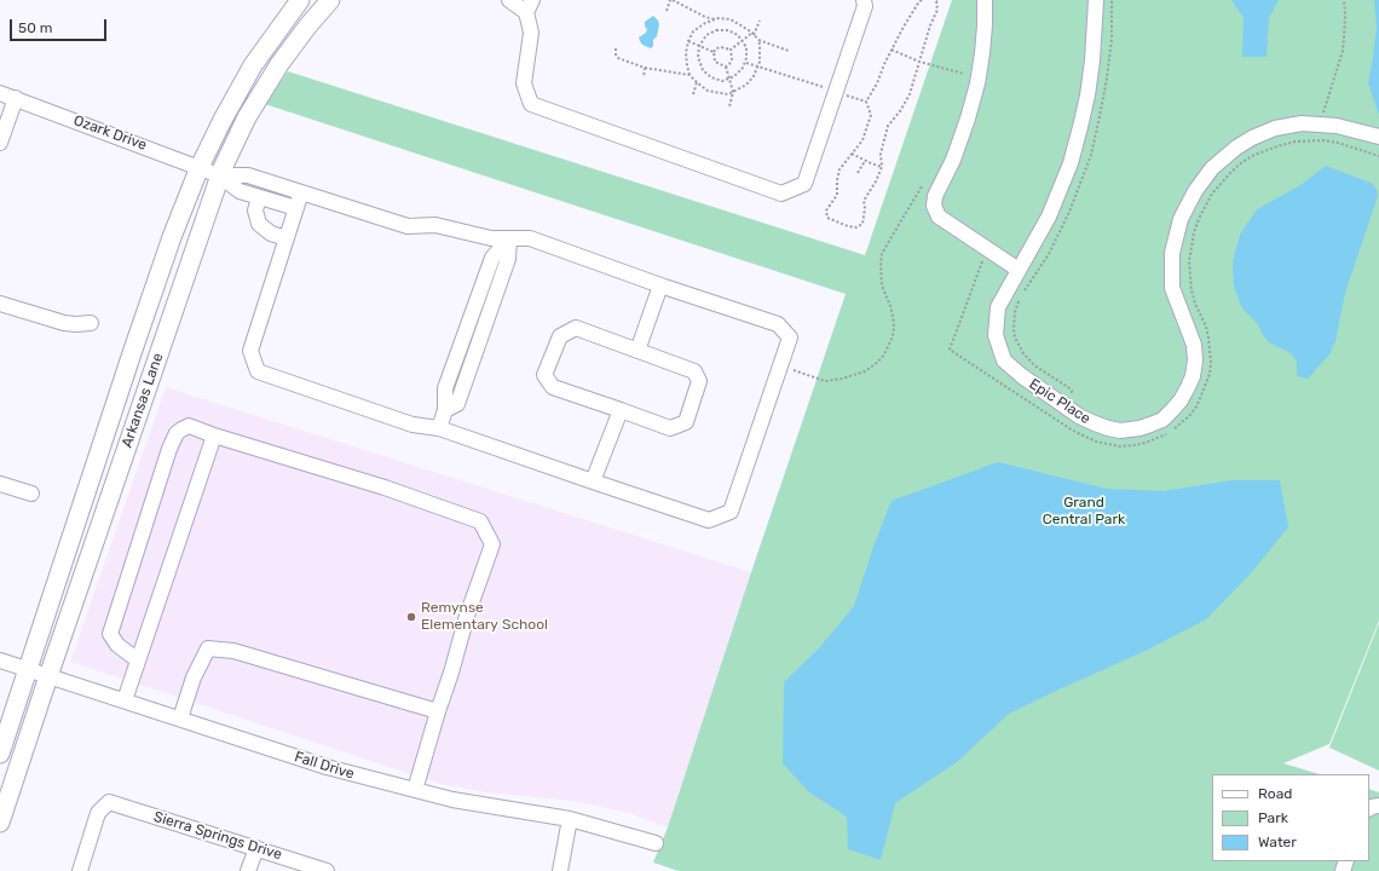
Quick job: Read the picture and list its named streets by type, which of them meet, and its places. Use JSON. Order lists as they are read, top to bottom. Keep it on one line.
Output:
{"streets":{"main road":["Arkansas Lane"],"street":["Ozark Drive","Epic Place","Fall Drive","Sierra Springs Drive"]},"crossings":[["Ozark Drive","Arkansas Lane"],["Arkansas Lane","Fall Drive"]],"parks":["Grand Central Park"],"places":["Remynse Elementary School"],"legend":["Road","Park","Water"],"scale_bar":"50 m"}
